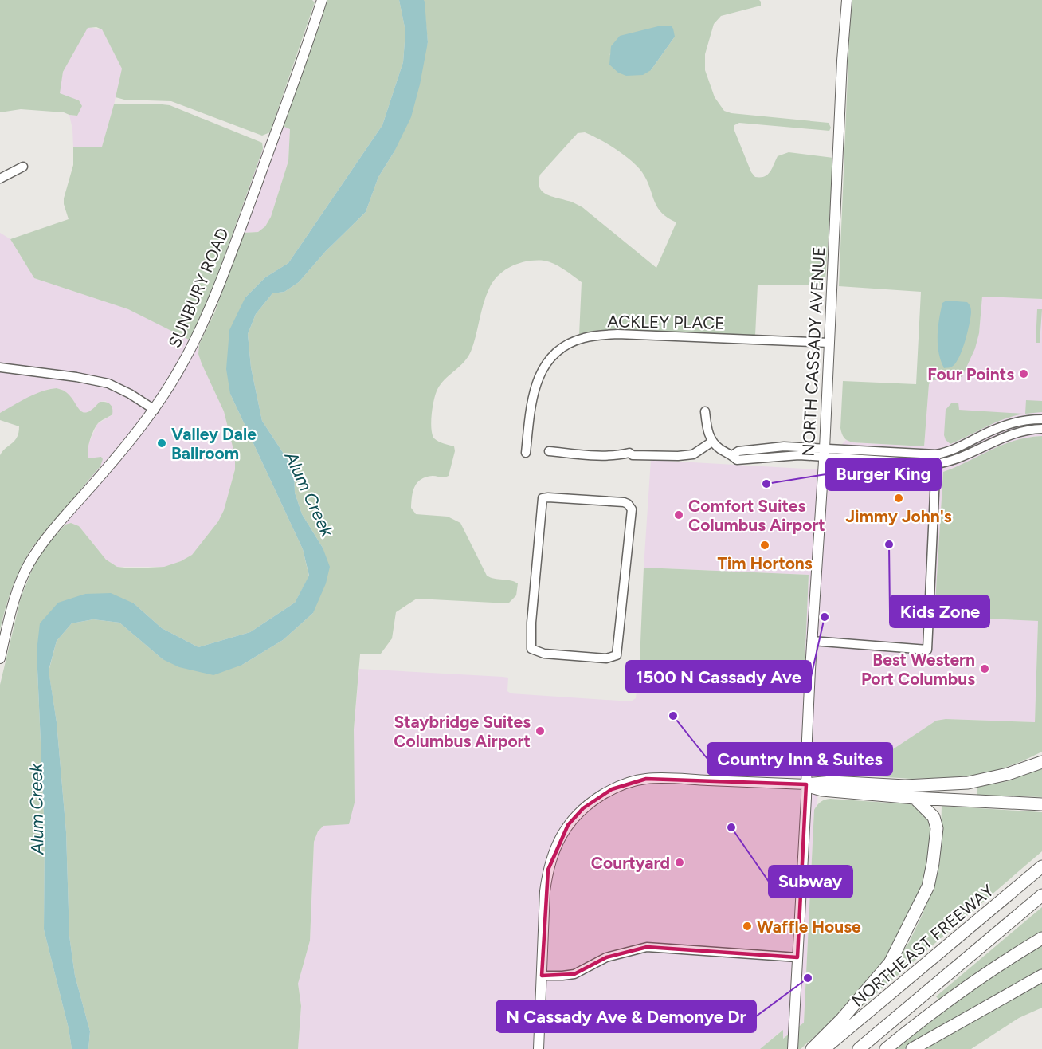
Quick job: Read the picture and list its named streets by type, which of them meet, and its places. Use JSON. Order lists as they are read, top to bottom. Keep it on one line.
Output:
{"streets":{"highway":["NORTHEAST FREEWAY"],"main road":["SUNBURY ROAD","NORTH CASSADY AVENUE"],"street":["ACKLEY PLACE"]},"crossings":[["ACKLEY PLACE","NORTH CASSADY AVENUE"]],"water":["Alum Creek"],"places":["Four Points","Valley Dale Ballroom","Burger King","Jimmy John's","Comfort Suites Columbus Airport","Kids Zone","Tim Hortons","1500 N Cassady Ave","Best Western Port Columbus","Country Inn & Suites","Staybridge Suites Columbus Airport","Subway","Courtyard","Waffle House","N Cassady Ave & Demonye Dr"]}
